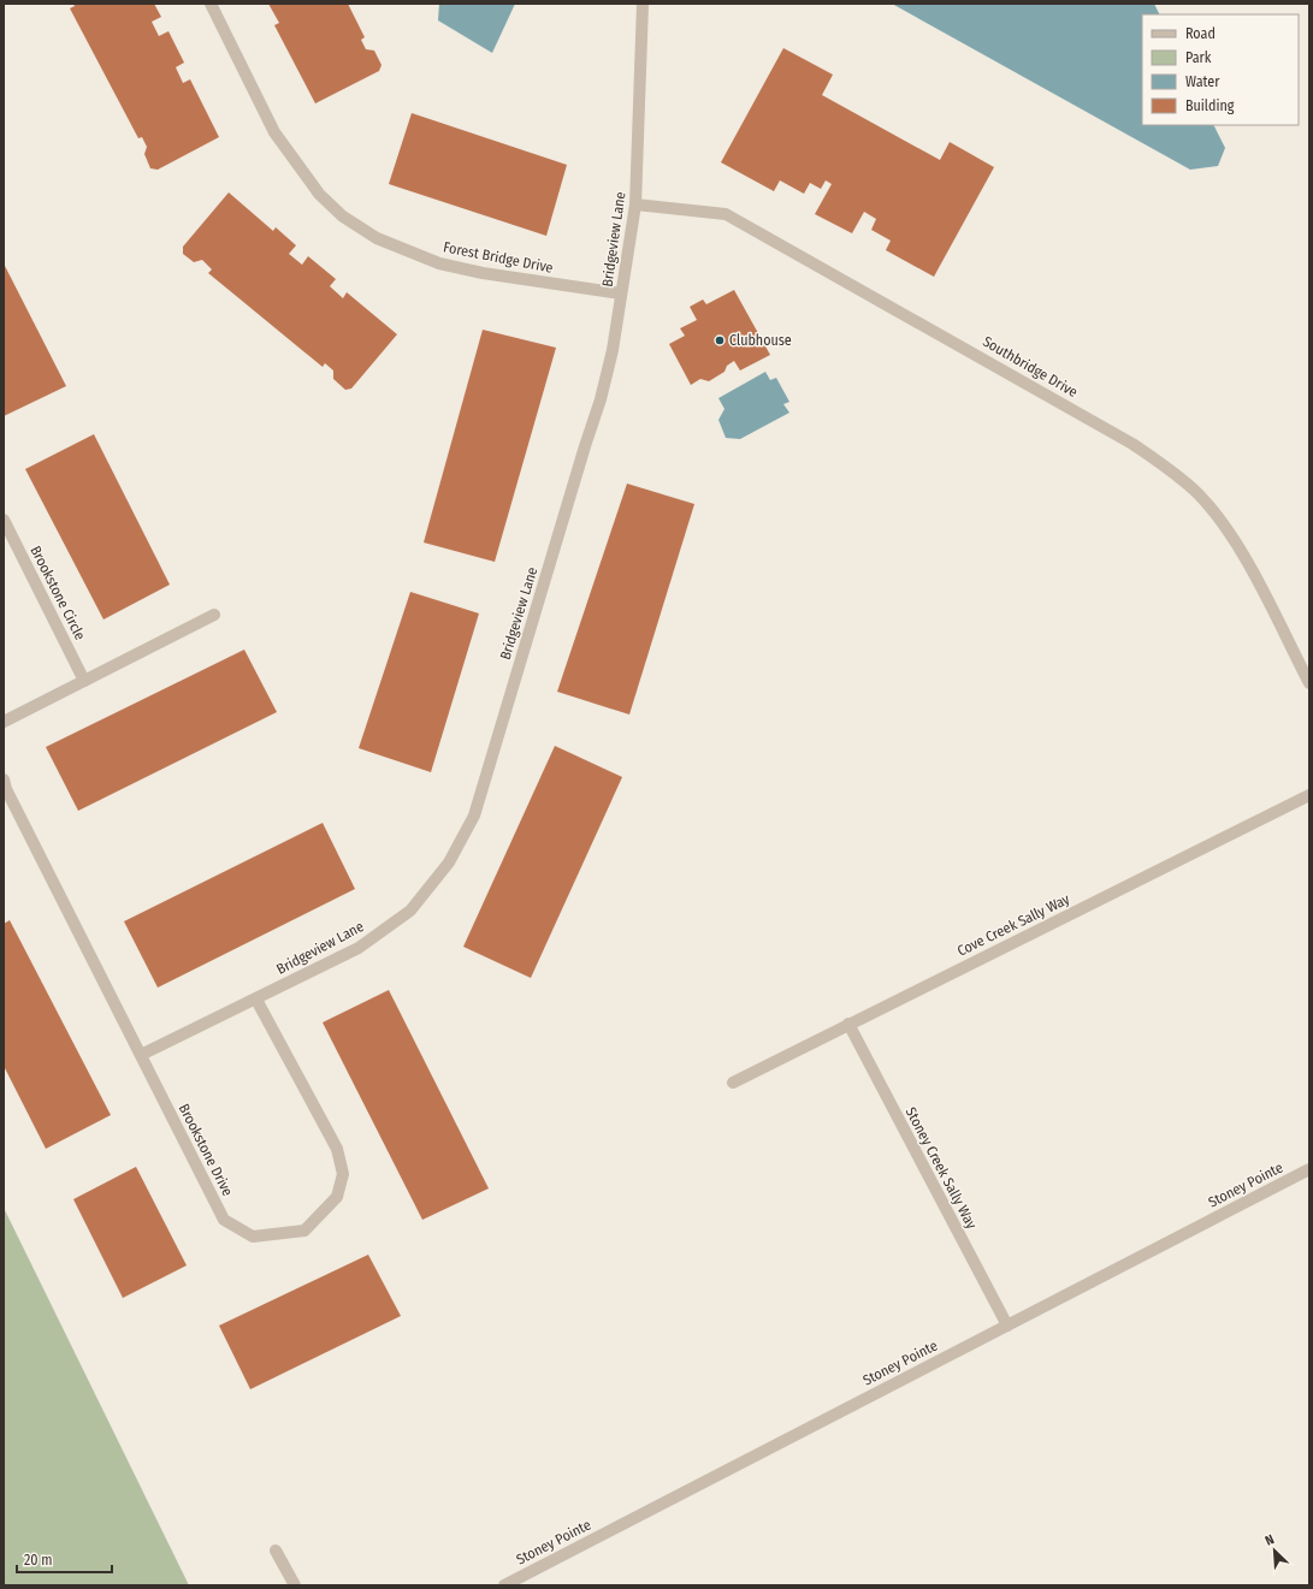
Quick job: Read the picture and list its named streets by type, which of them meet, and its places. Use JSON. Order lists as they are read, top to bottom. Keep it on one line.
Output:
{"streets":{"street":["Bridgeview Lane","Forest Bridge Drive","Southbridge Drive","Brookstone Circle","Cove Creek Sally Way","Brookstone Drive","Stoney Creek Sally Way","Stoney Pointe"]},"crossings":[["Bridgeview Lane","Forest Bridge Drive"],["Bridgeview Lane","Southbridge Drive"],["Bridgeview Lane","Brookstone Drive"],["Cove Creek Sally Way","Stoney Creek Sally Way"],["Stoney Creek Sally Way","Stoney Pointe"]],"places":["Clubhouse"],"legend":["Road","Park","Water","Building"],"scale_bar":"20 m","north":"top left"}
